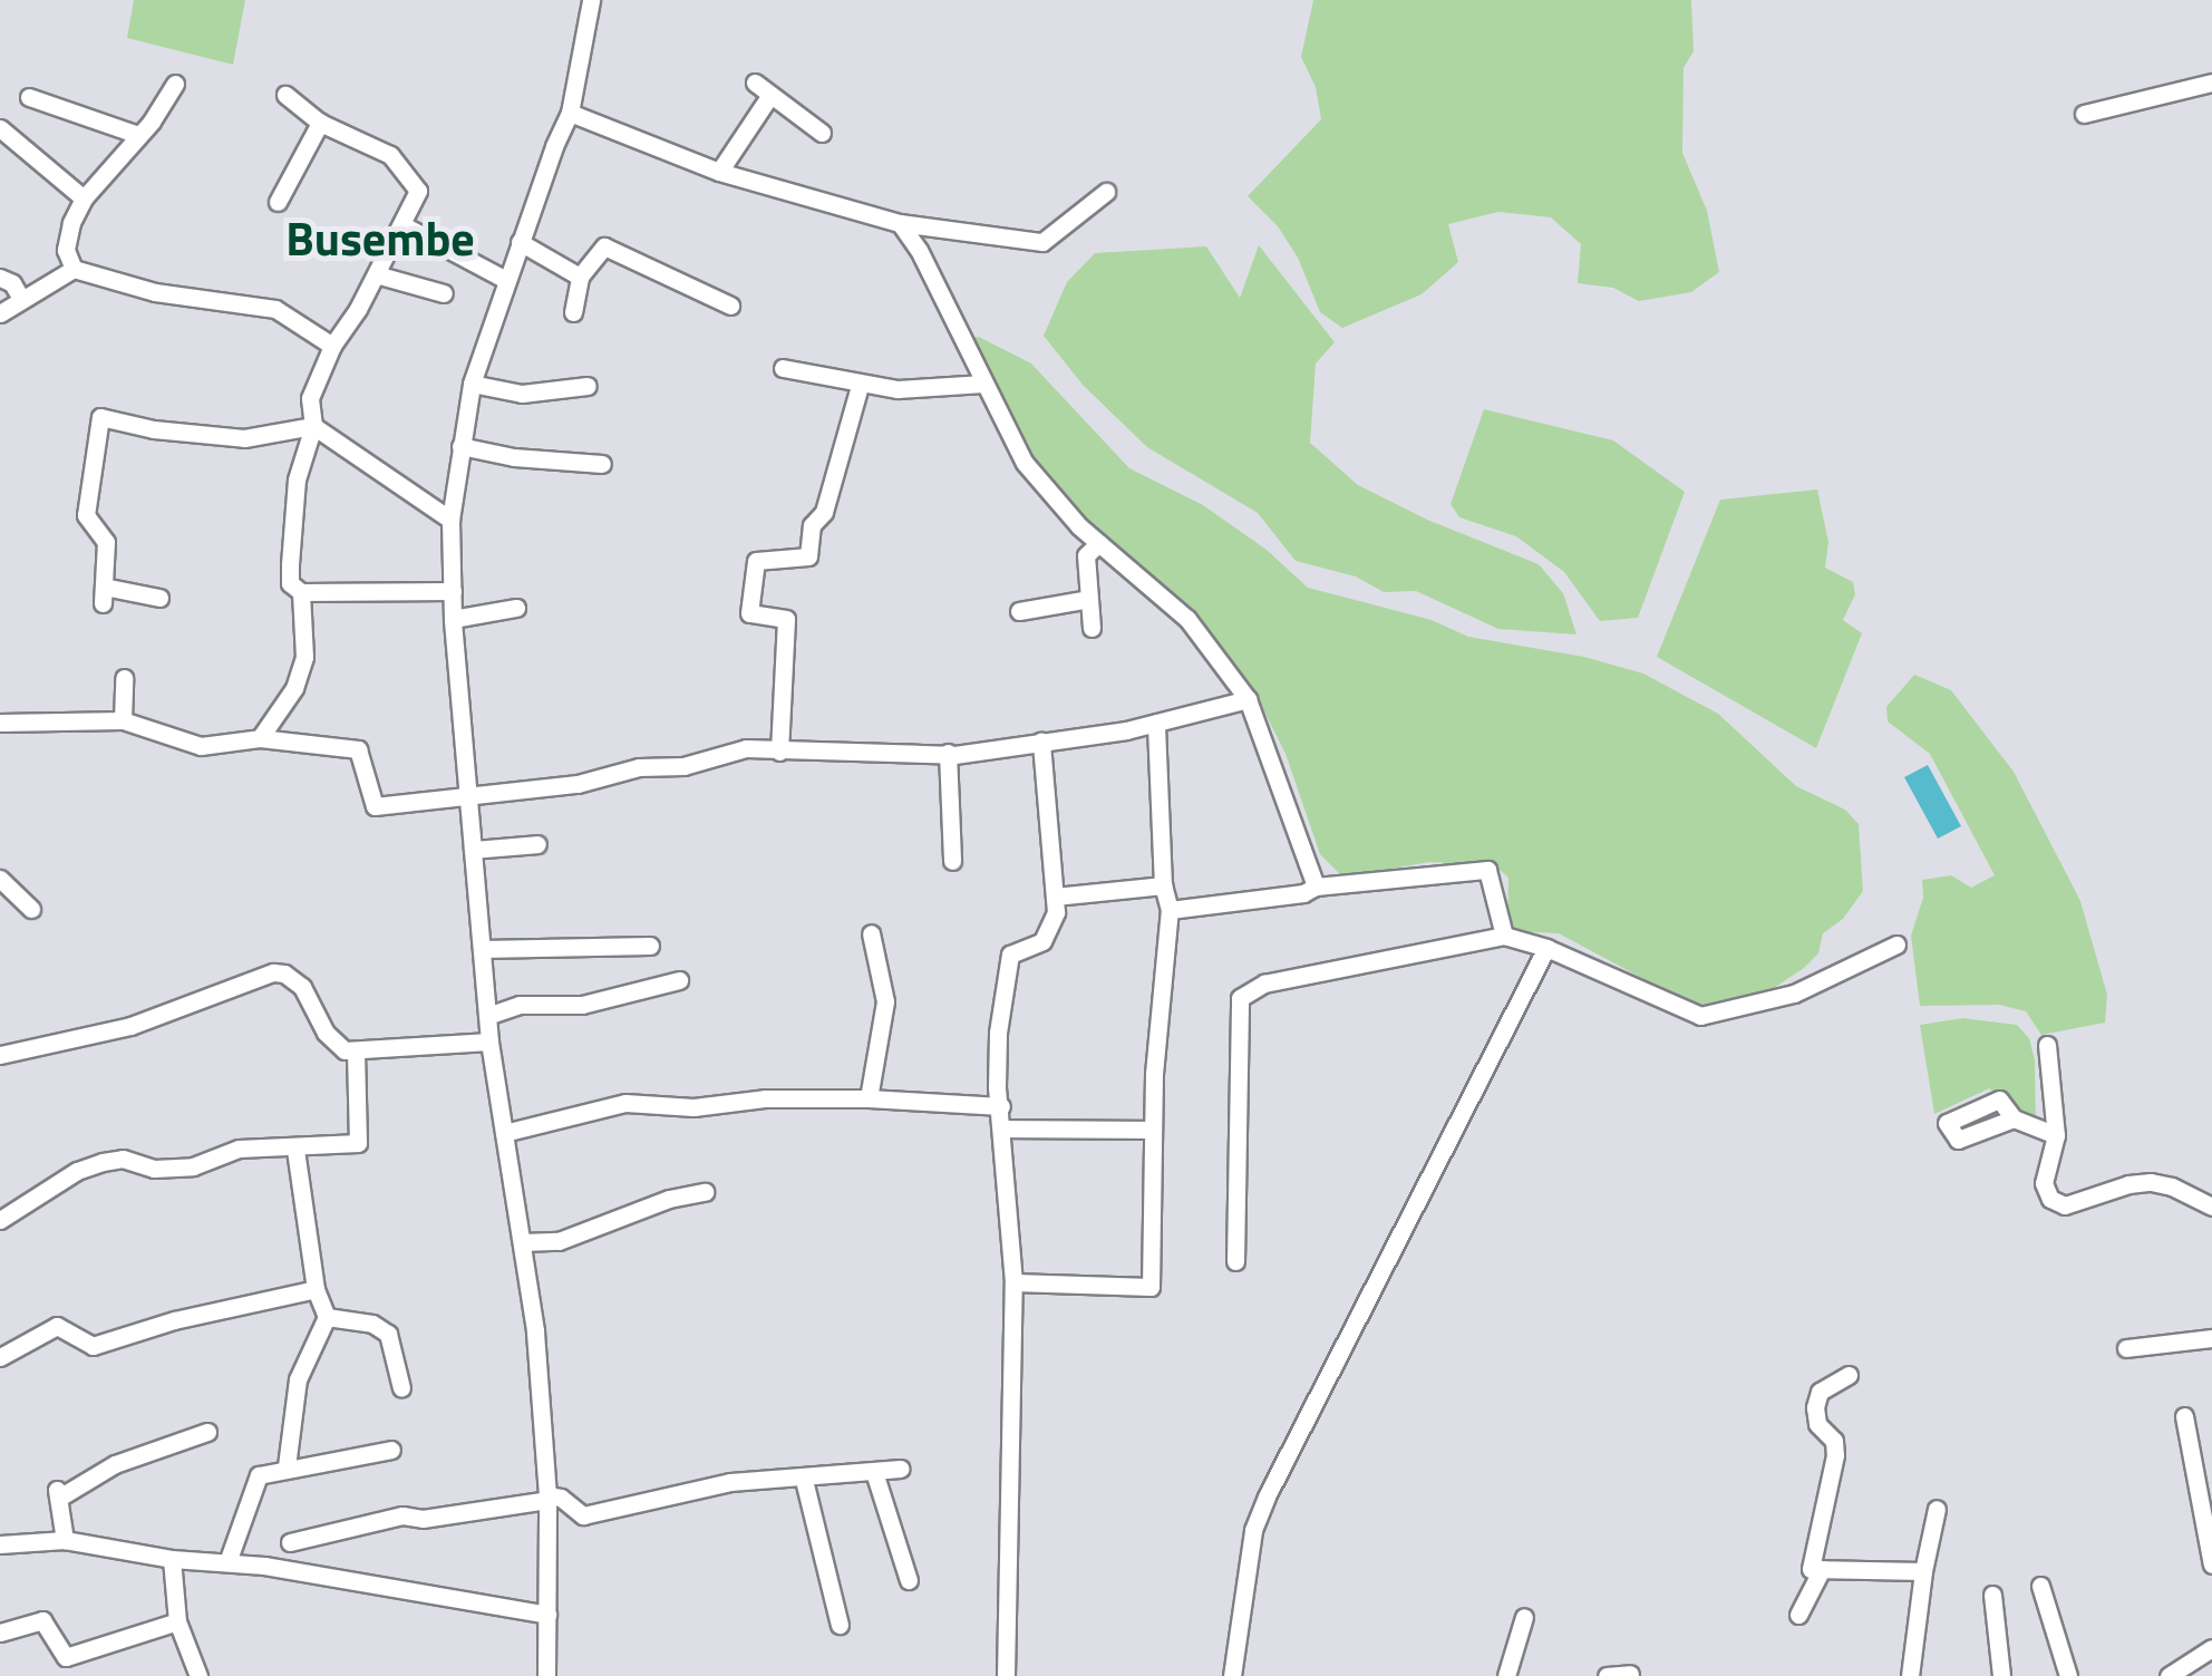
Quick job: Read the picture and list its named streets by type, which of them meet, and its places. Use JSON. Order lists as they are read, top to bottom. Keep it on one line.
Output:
{"districts":["Busembe"]}
